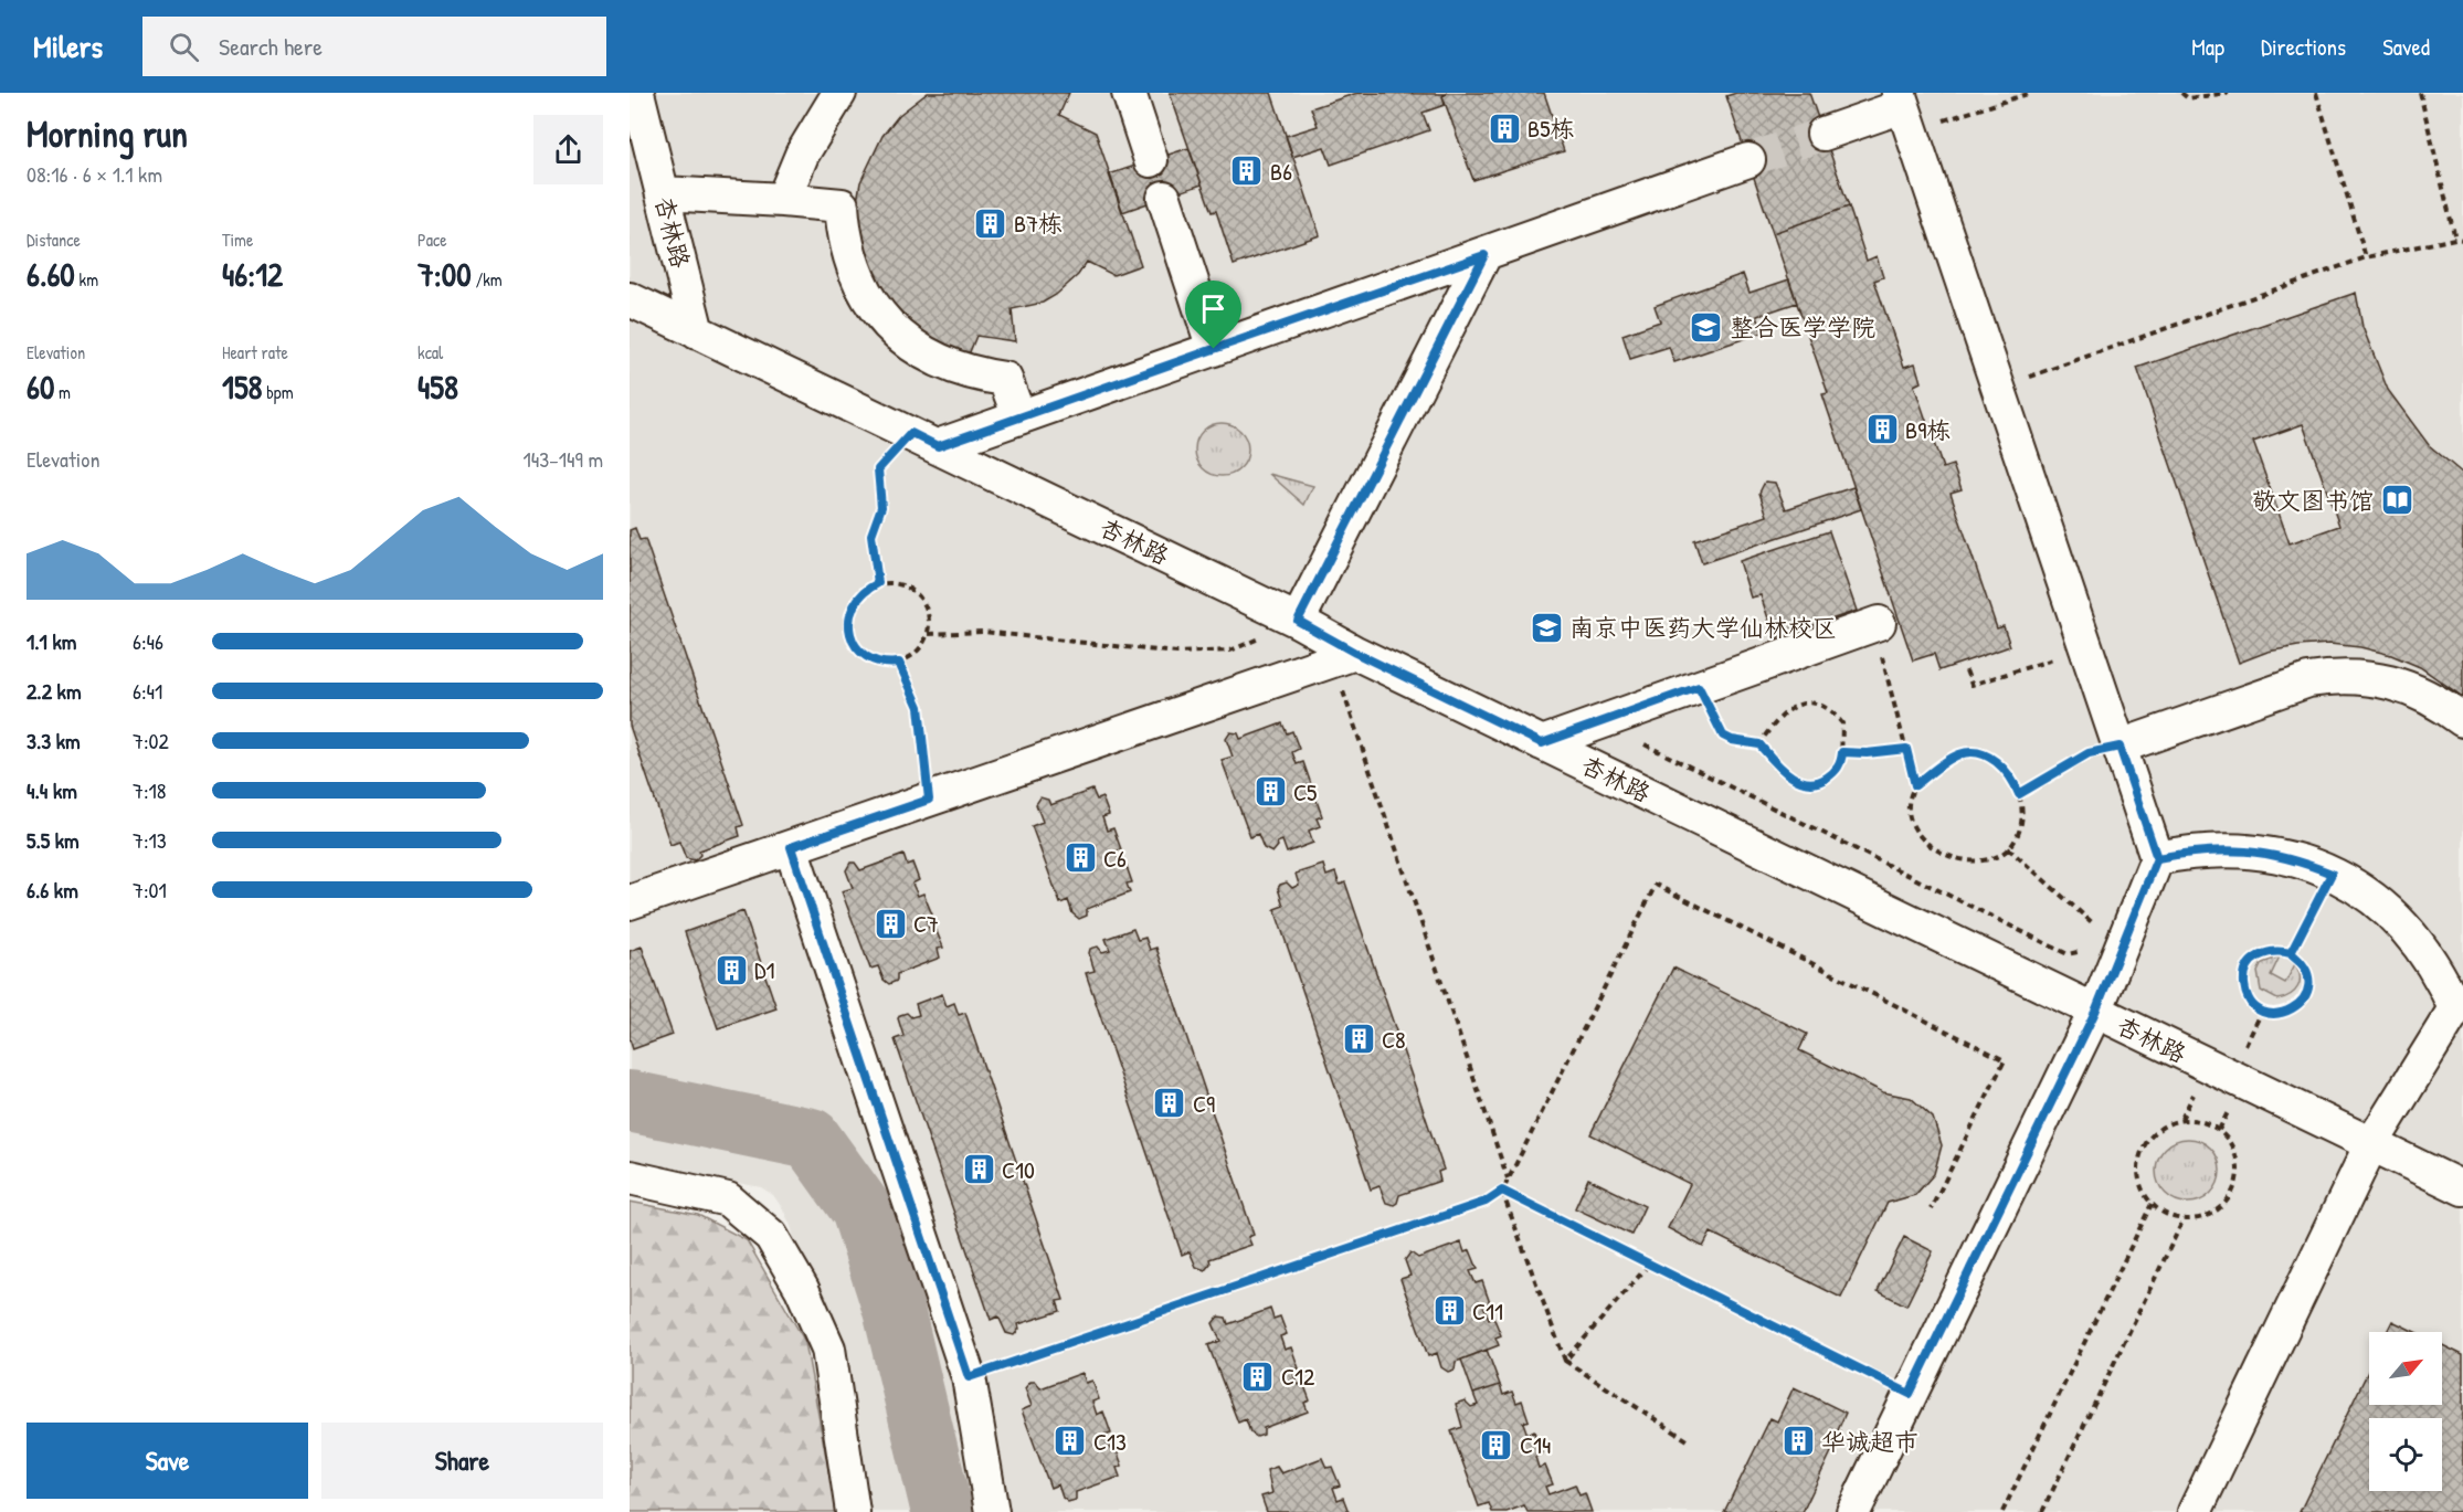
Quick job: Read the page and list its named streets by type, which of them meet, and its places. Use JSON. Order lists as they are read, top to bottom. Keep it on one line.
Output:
{"streets":{"lane":["杏林路"]},"places":{"building":["B5栋","B6","B7栋","B9栋","C5","C6","C7","D1","C8","C9","C10","C11","C12","C13","华诚超市","C14"],"school or university":["整合医学学院","南京中医药大学仙林校区"],"library":["敬文图书馆"]},"north":"top right","page":{"header":"Milers","search":"Search here","nav":["Map","Directions","Saved"],"heading":["Morning run","08:16 · 6 × 1.1 km"],"stats":[["Distance","6.60 km"],["Time","46:12"],["Pace","7:00 /km"],["Elevation","60 m"],["Heart rate","158 bpm"],["kcal","458"]],"chart":["Elevation","143–149 m"],"list":[{"name":"1.1 km","note":"6:46"},{"name":"2.2 km","note":"6:41"},{"name":"3.3 km","note":"7:02"},{"name":"4.4 km","note":"7:18"},{"name":"5.5 km","note":"7:13"},{"name":"6.6 km","note":"7:01"}],"buttons":["Save","Share"]}}
